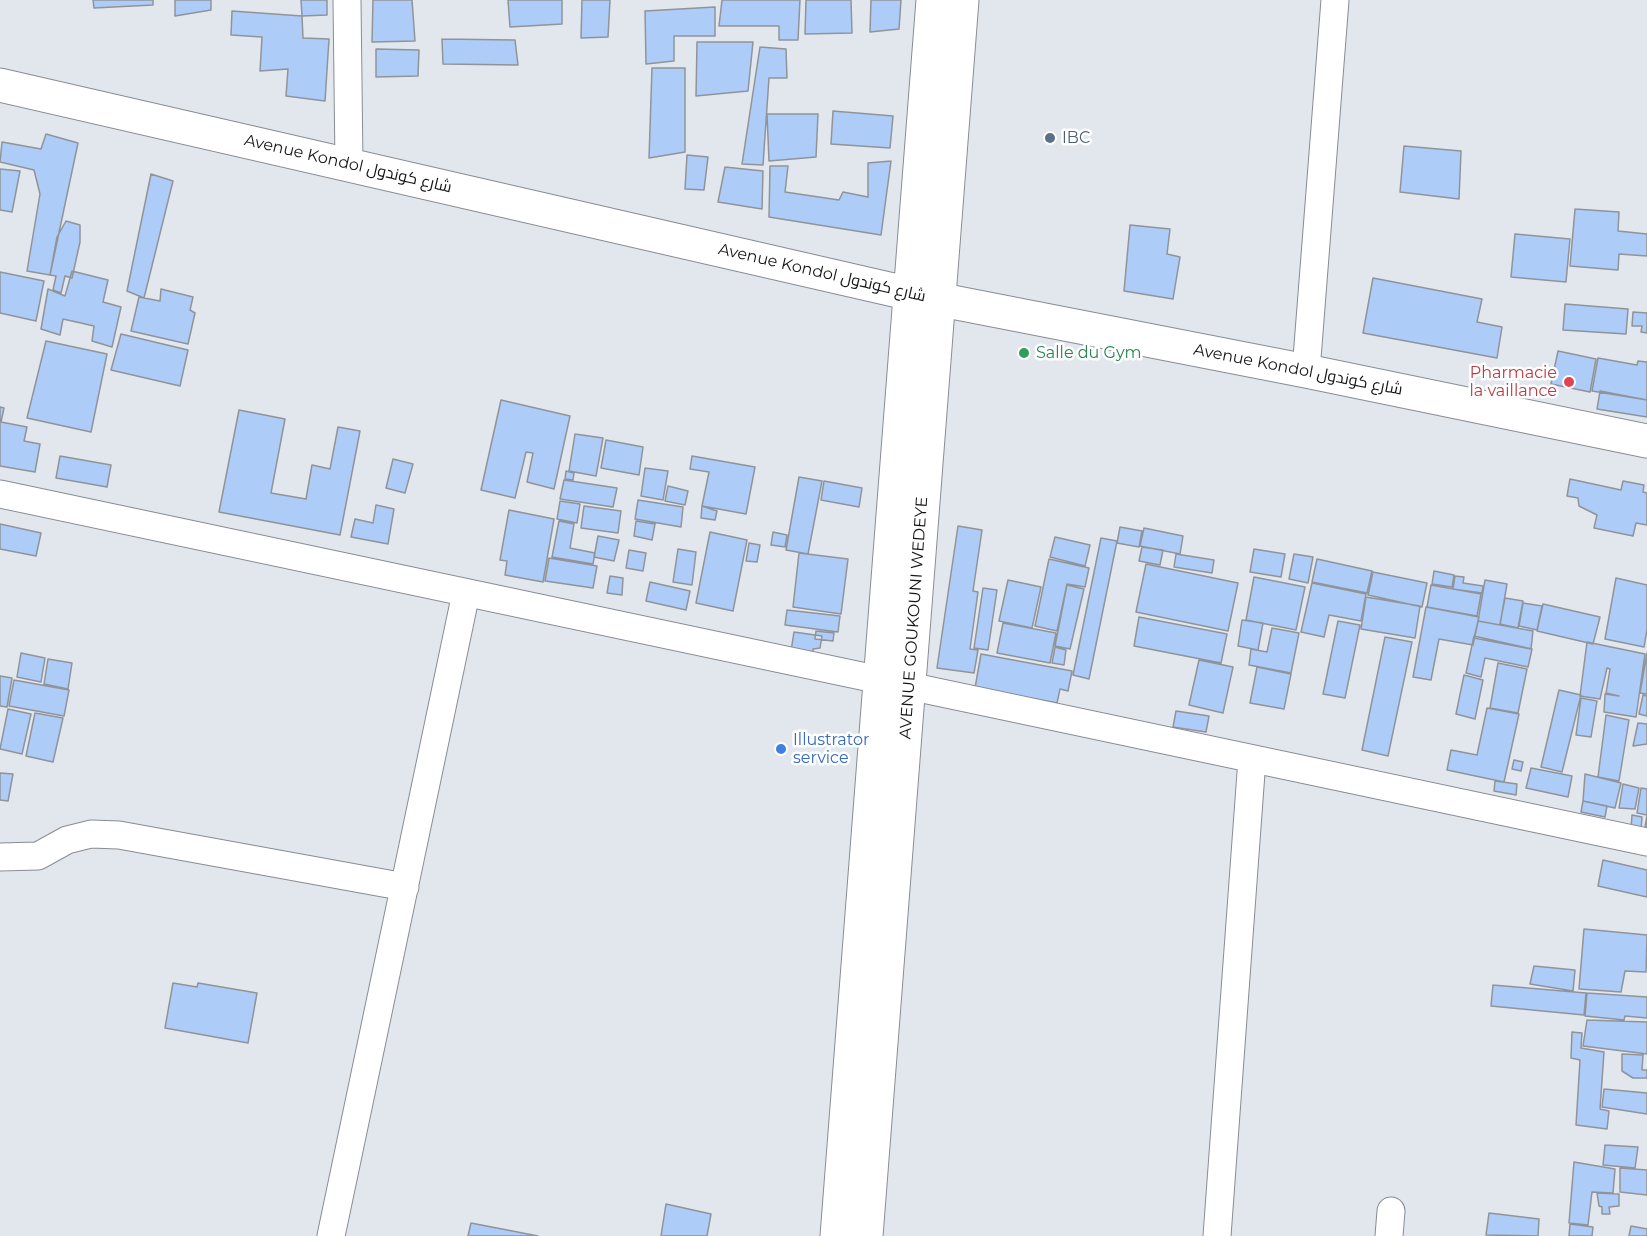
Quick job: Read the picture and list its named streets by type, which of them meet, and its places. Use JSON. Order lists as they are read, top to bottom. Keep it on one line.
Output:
{"streets":{"street":["Avenue Kondol شارع كوندول","AVENUE GOUKOUNI WEDEYE"]},"crossings":[["Avenue Kondol شارع كوندول","AVENUE GOUKOUNI WEDEYE"]],"places":["IBC","Salle du Gym","Pharmacie la vaillance","Illustrator service"]}
